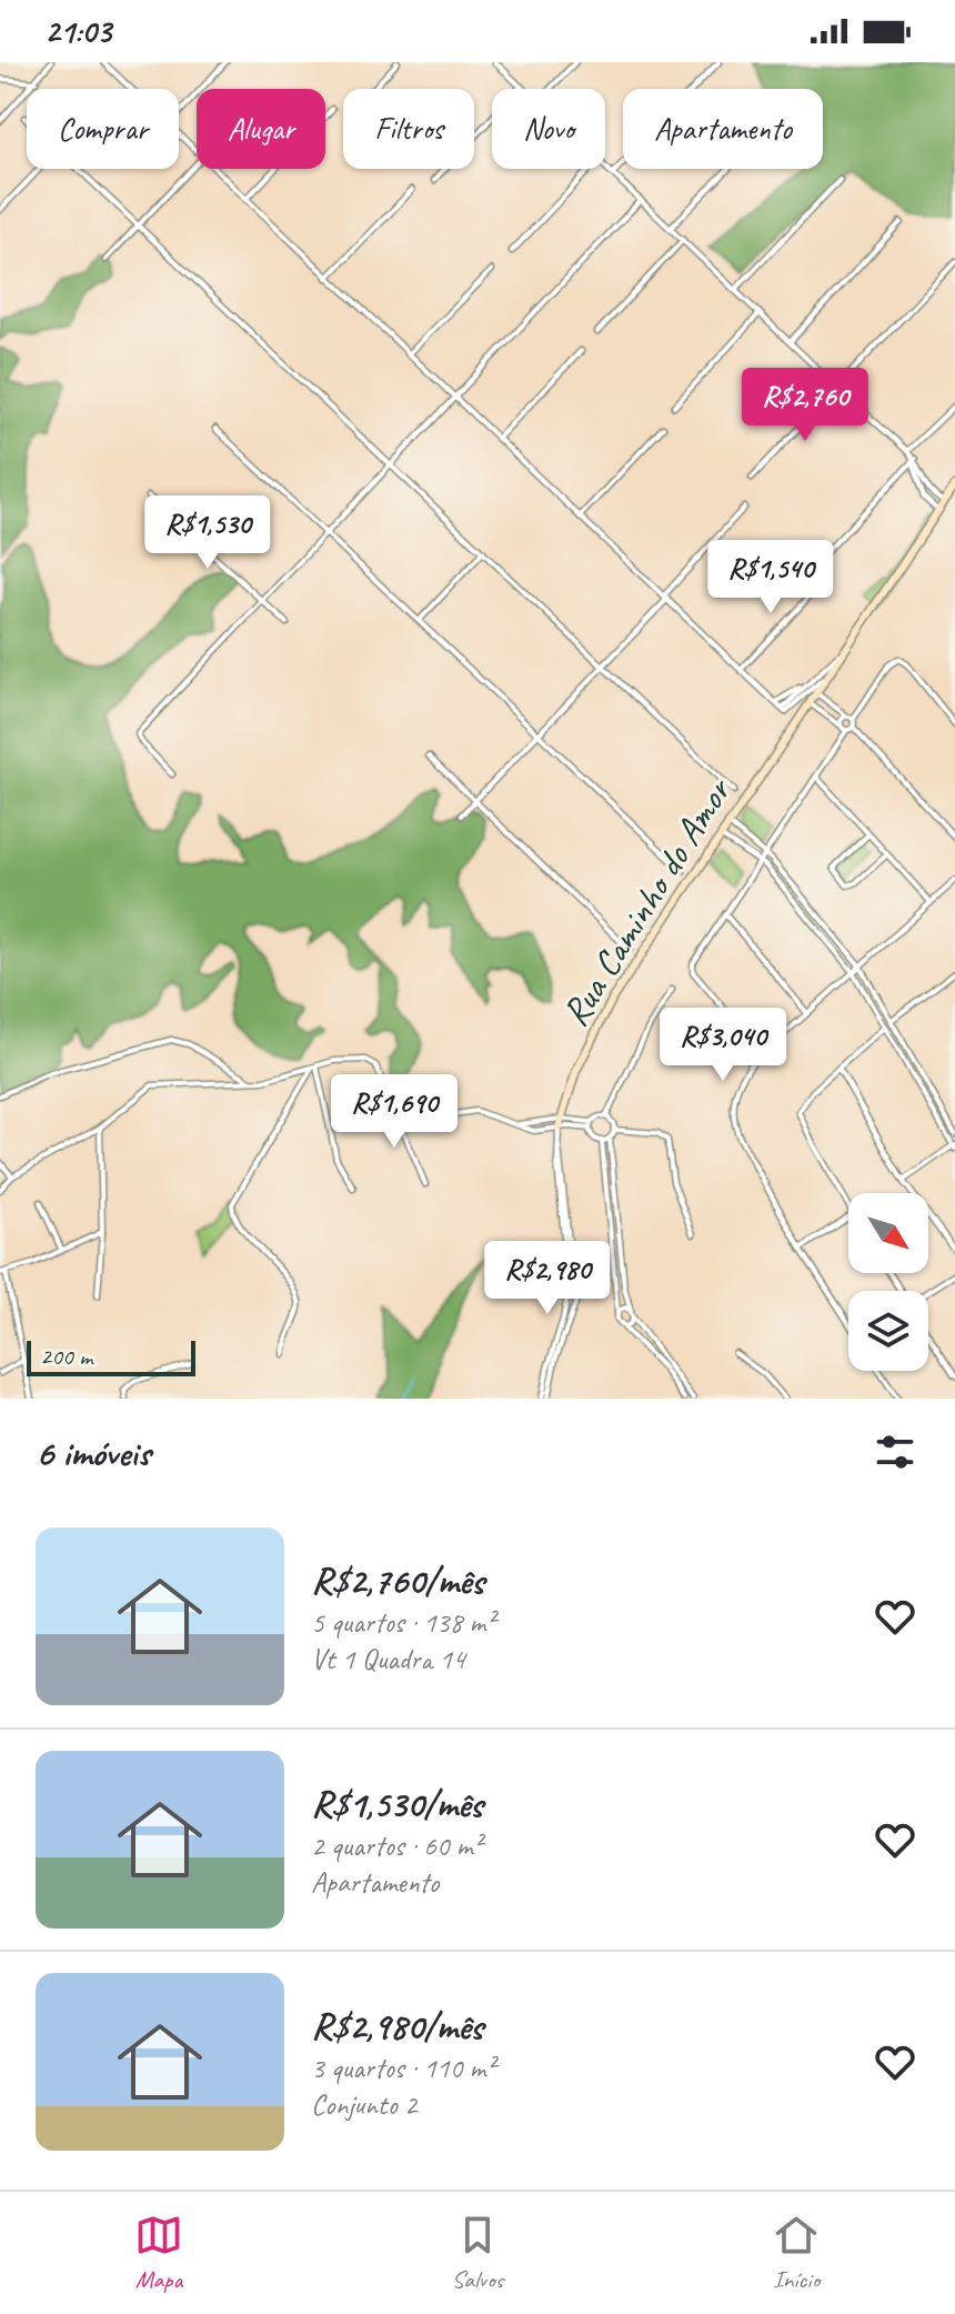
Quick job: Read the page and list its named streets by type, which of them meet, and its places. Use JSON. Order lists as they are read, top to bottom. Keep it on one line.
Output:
{"streets":{"street":["Rua Caminho do Amor"]},"scale_bar":"200 m","north":"bottom right","page":{"status":"21:03","chip":["Comprar","Alugar","Filtros","Novo","Apartamento"],"price":["R$2,760","R$1,530","R$1,540","R$3,040","R$1,690","R$2,980"],"scale":"200 m","heading":"6 imóveis","list":[{"name":"R$2,760/mês","note":"5 quartos · 138 m² · Vt 1 Quadra 14"},{"name":"R$1,530/mês","note":"2 quartos · 60 m² · Apartamento"},{"name":"R$2,980/mês","note":"3 quartos · 110 m² · Conjunto 2"}],"tabs":["Mapa","Salvos","Início"]}}
